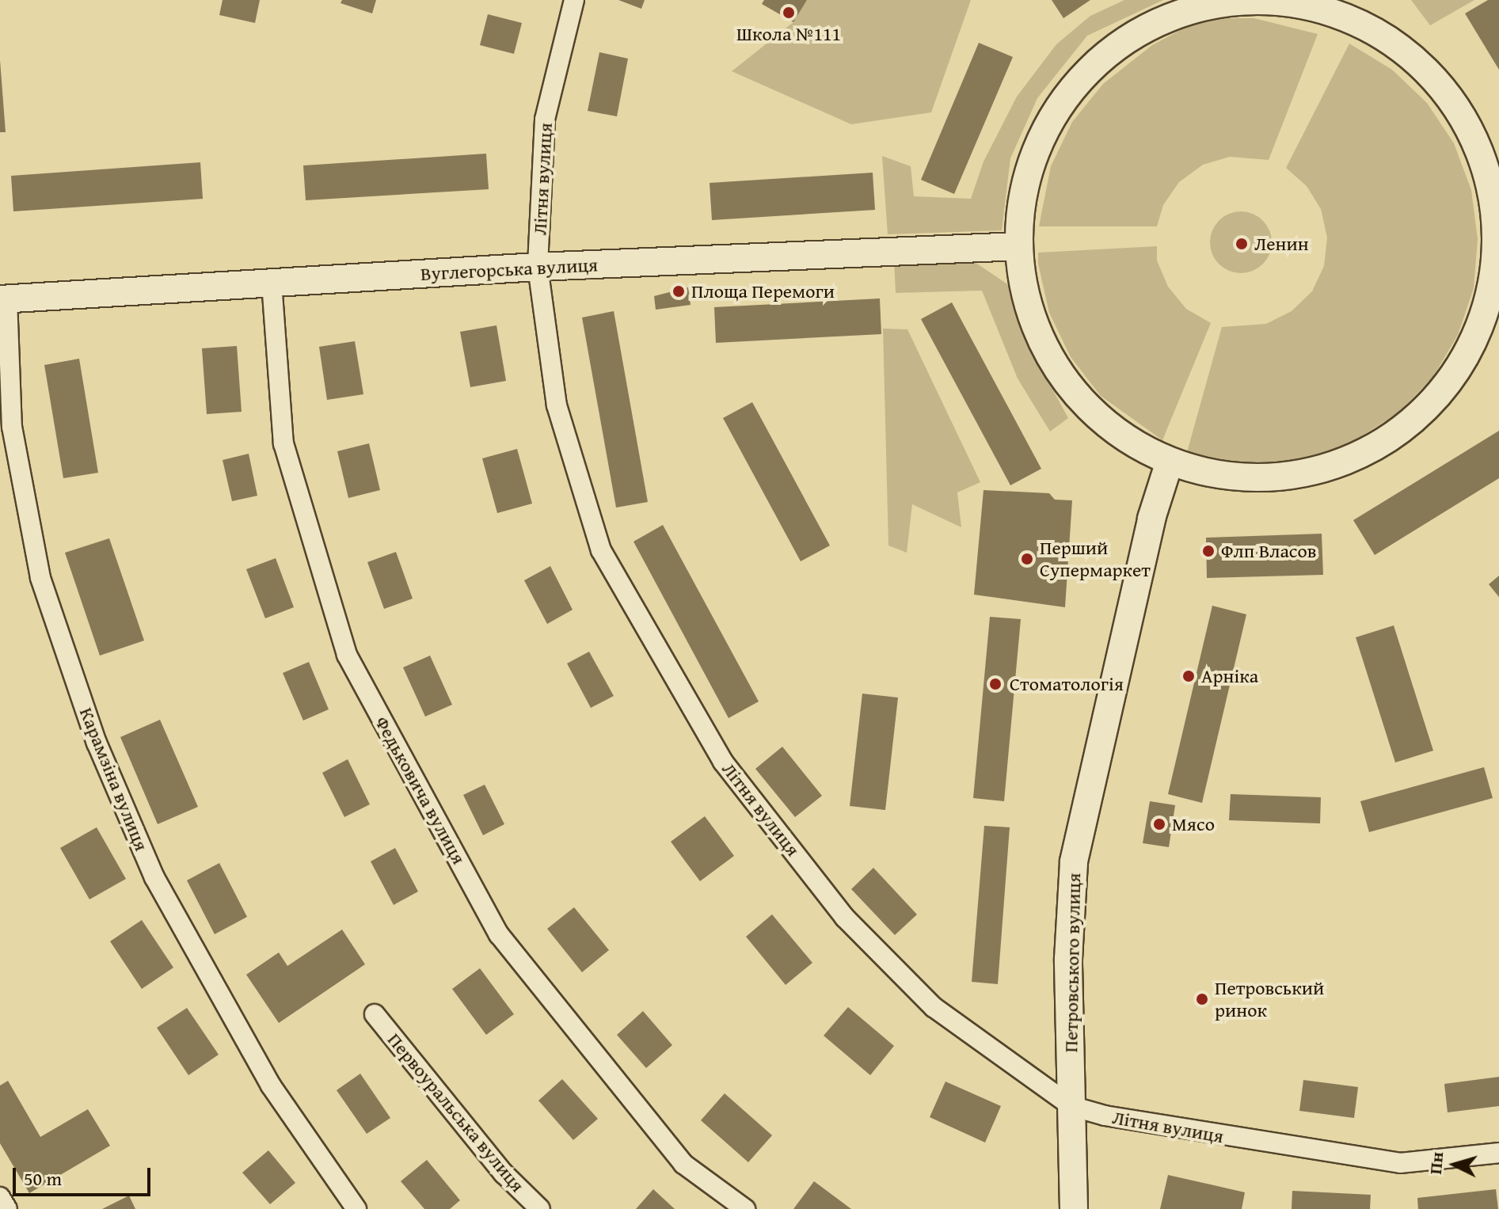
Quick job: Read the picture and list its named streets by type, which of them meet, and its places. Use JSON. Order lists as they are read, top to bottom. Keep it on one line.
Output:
{"streets":{"main road":["Вуглегорська вулиця","Петровського вулиця"],"street":["Літня вулиця","Карамзіна вулиця","Федьковича вулиця","Первоуральська вулиця"]},"crossings":[["Літня вулиця","Вуглегорська вулиця"],["Літня вулиця","Петровського вулиця"],["Вуглегорська вулиця","Карамзіна вулиця"],["Вуглегорська вулиця","Федьковича вулиця"]],"places":["Школа №111","Ленин","Площа Перемоги","Флп Власов","Перший Супермаркет","Арніка","Стоматологія","Мясо","Петровський ринок"],"scale_bar":"50 m","north":"left"}
